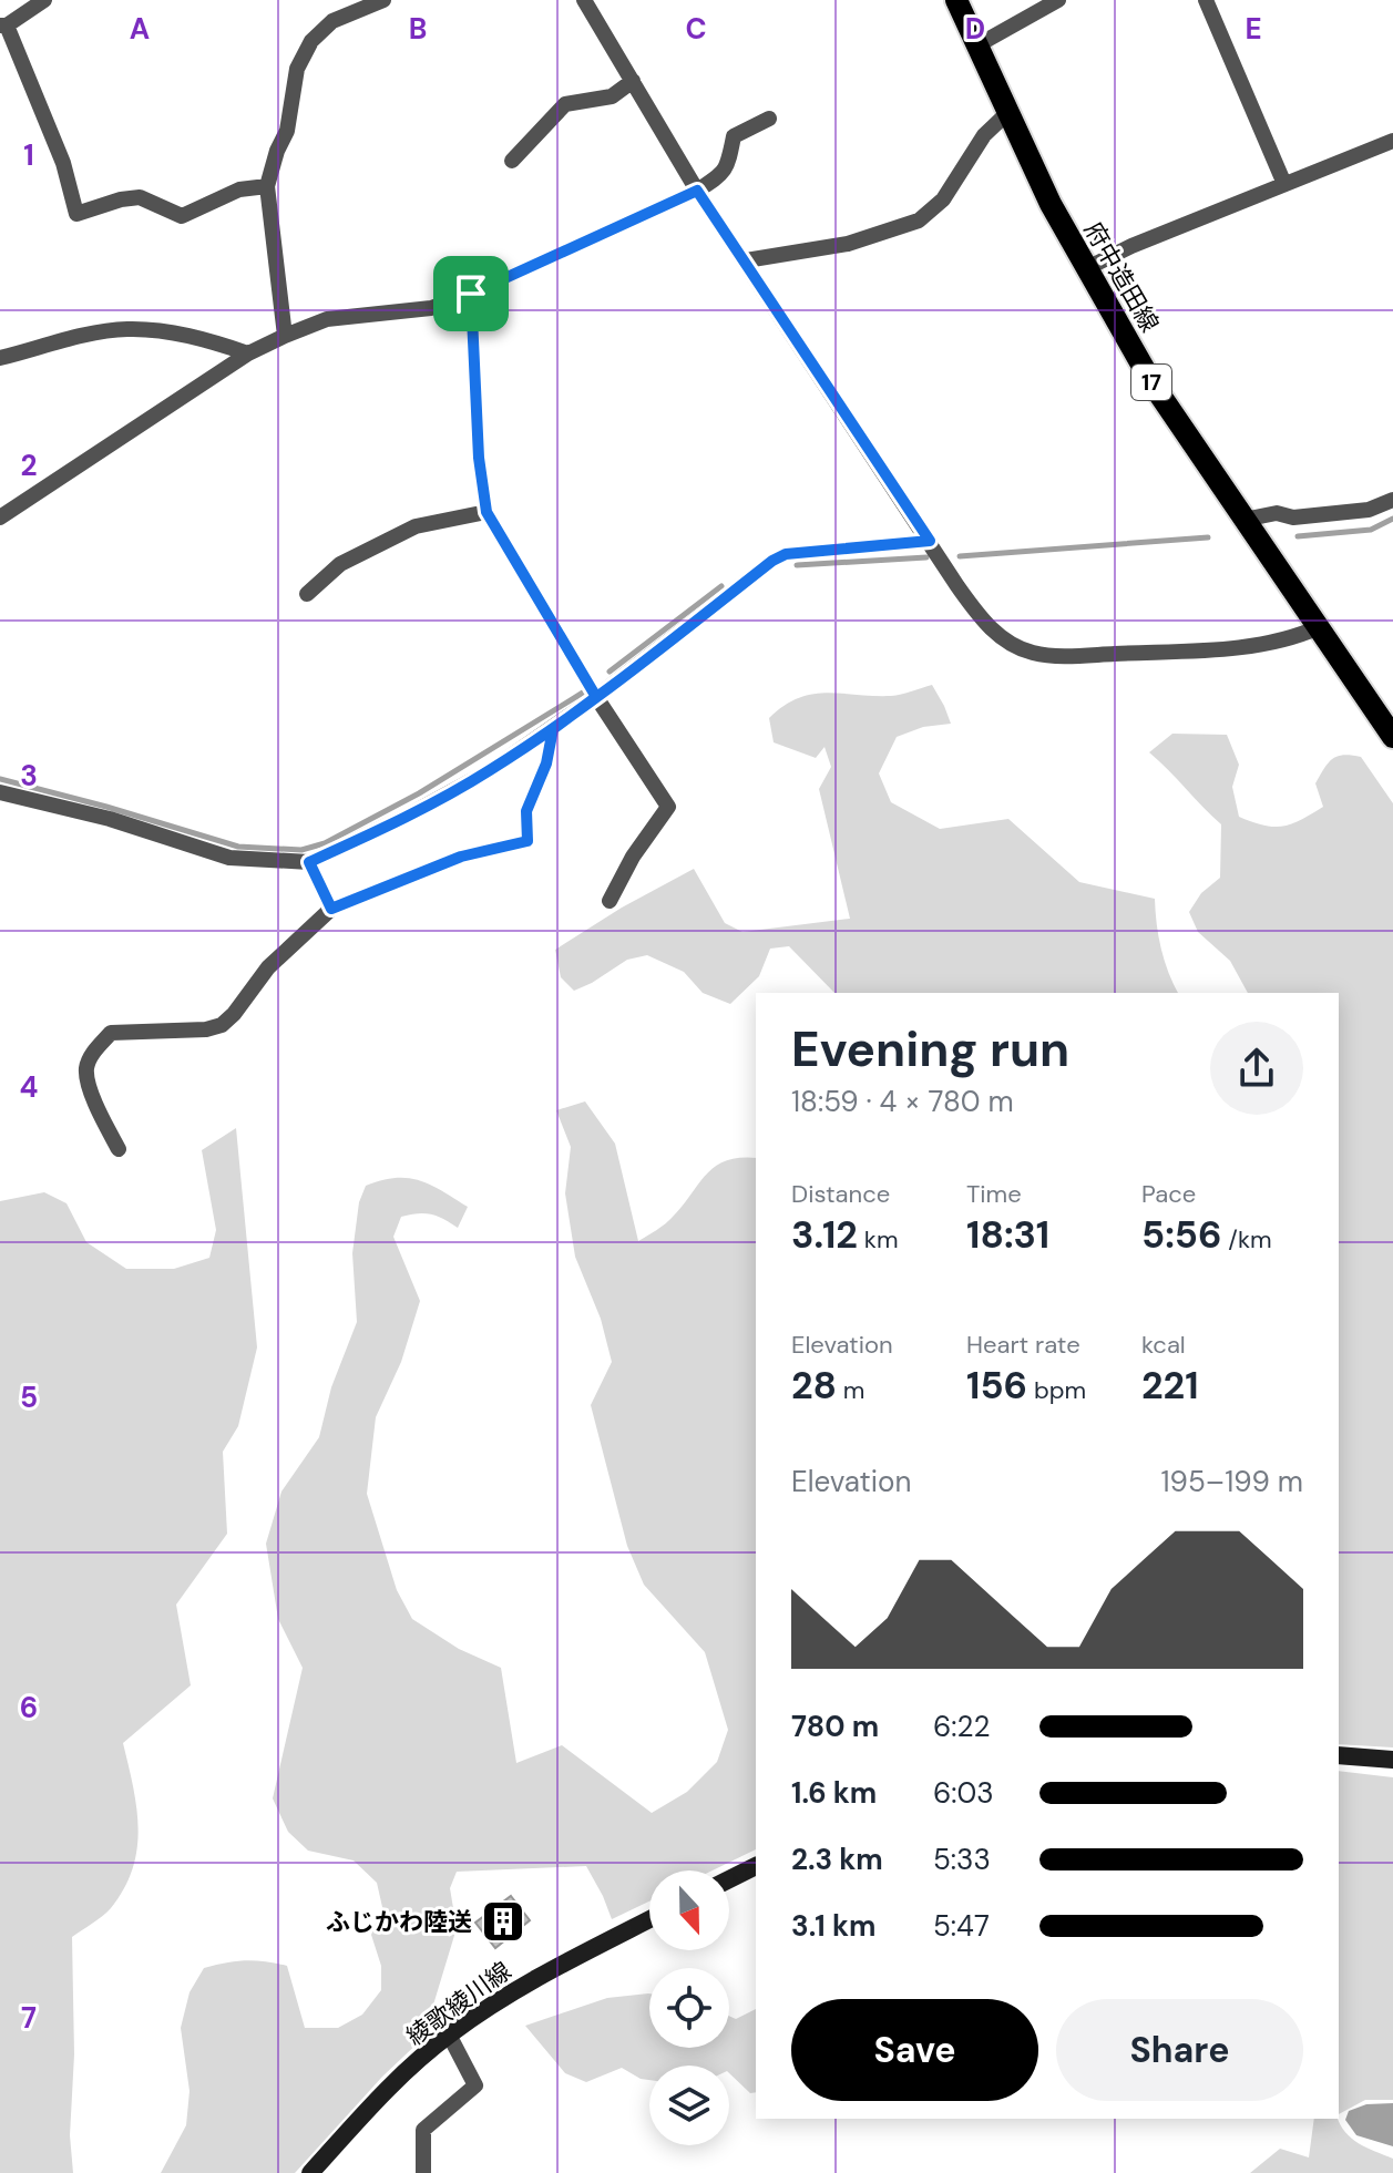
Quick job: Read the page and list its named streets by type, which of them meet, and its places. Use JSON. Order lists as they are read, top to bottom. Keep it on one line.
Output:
{"streets":{"main road":["府中造田線","17","綾歌綾川線"]},"places":{"building":["ふじかわ陸送"]},"north":"bottom","page":{"heading":["Evening run","18:59 · 4 × 780 m"],"stats":[["Distance","3.12 km"],["Time","18:31"],["Pace","5:56 /km"],["Elevation","28 m"],["Heart rate","156 bpm"],["kcal","221"]],"chart":["Elevation","195–199 m"],"list":[{"name":"780 m","note":"6:22"},{"name":"1.6 km","note":"6:03"},{"name":"2.3 km","note":"5:33"},{"name":"3.1 km","note":"5:47"}],"buttons":["Save","Share"]},"grid":{"columns":["A","B","C","D","E"],"rows":["1","2","3","4","5","6","7"]}}
